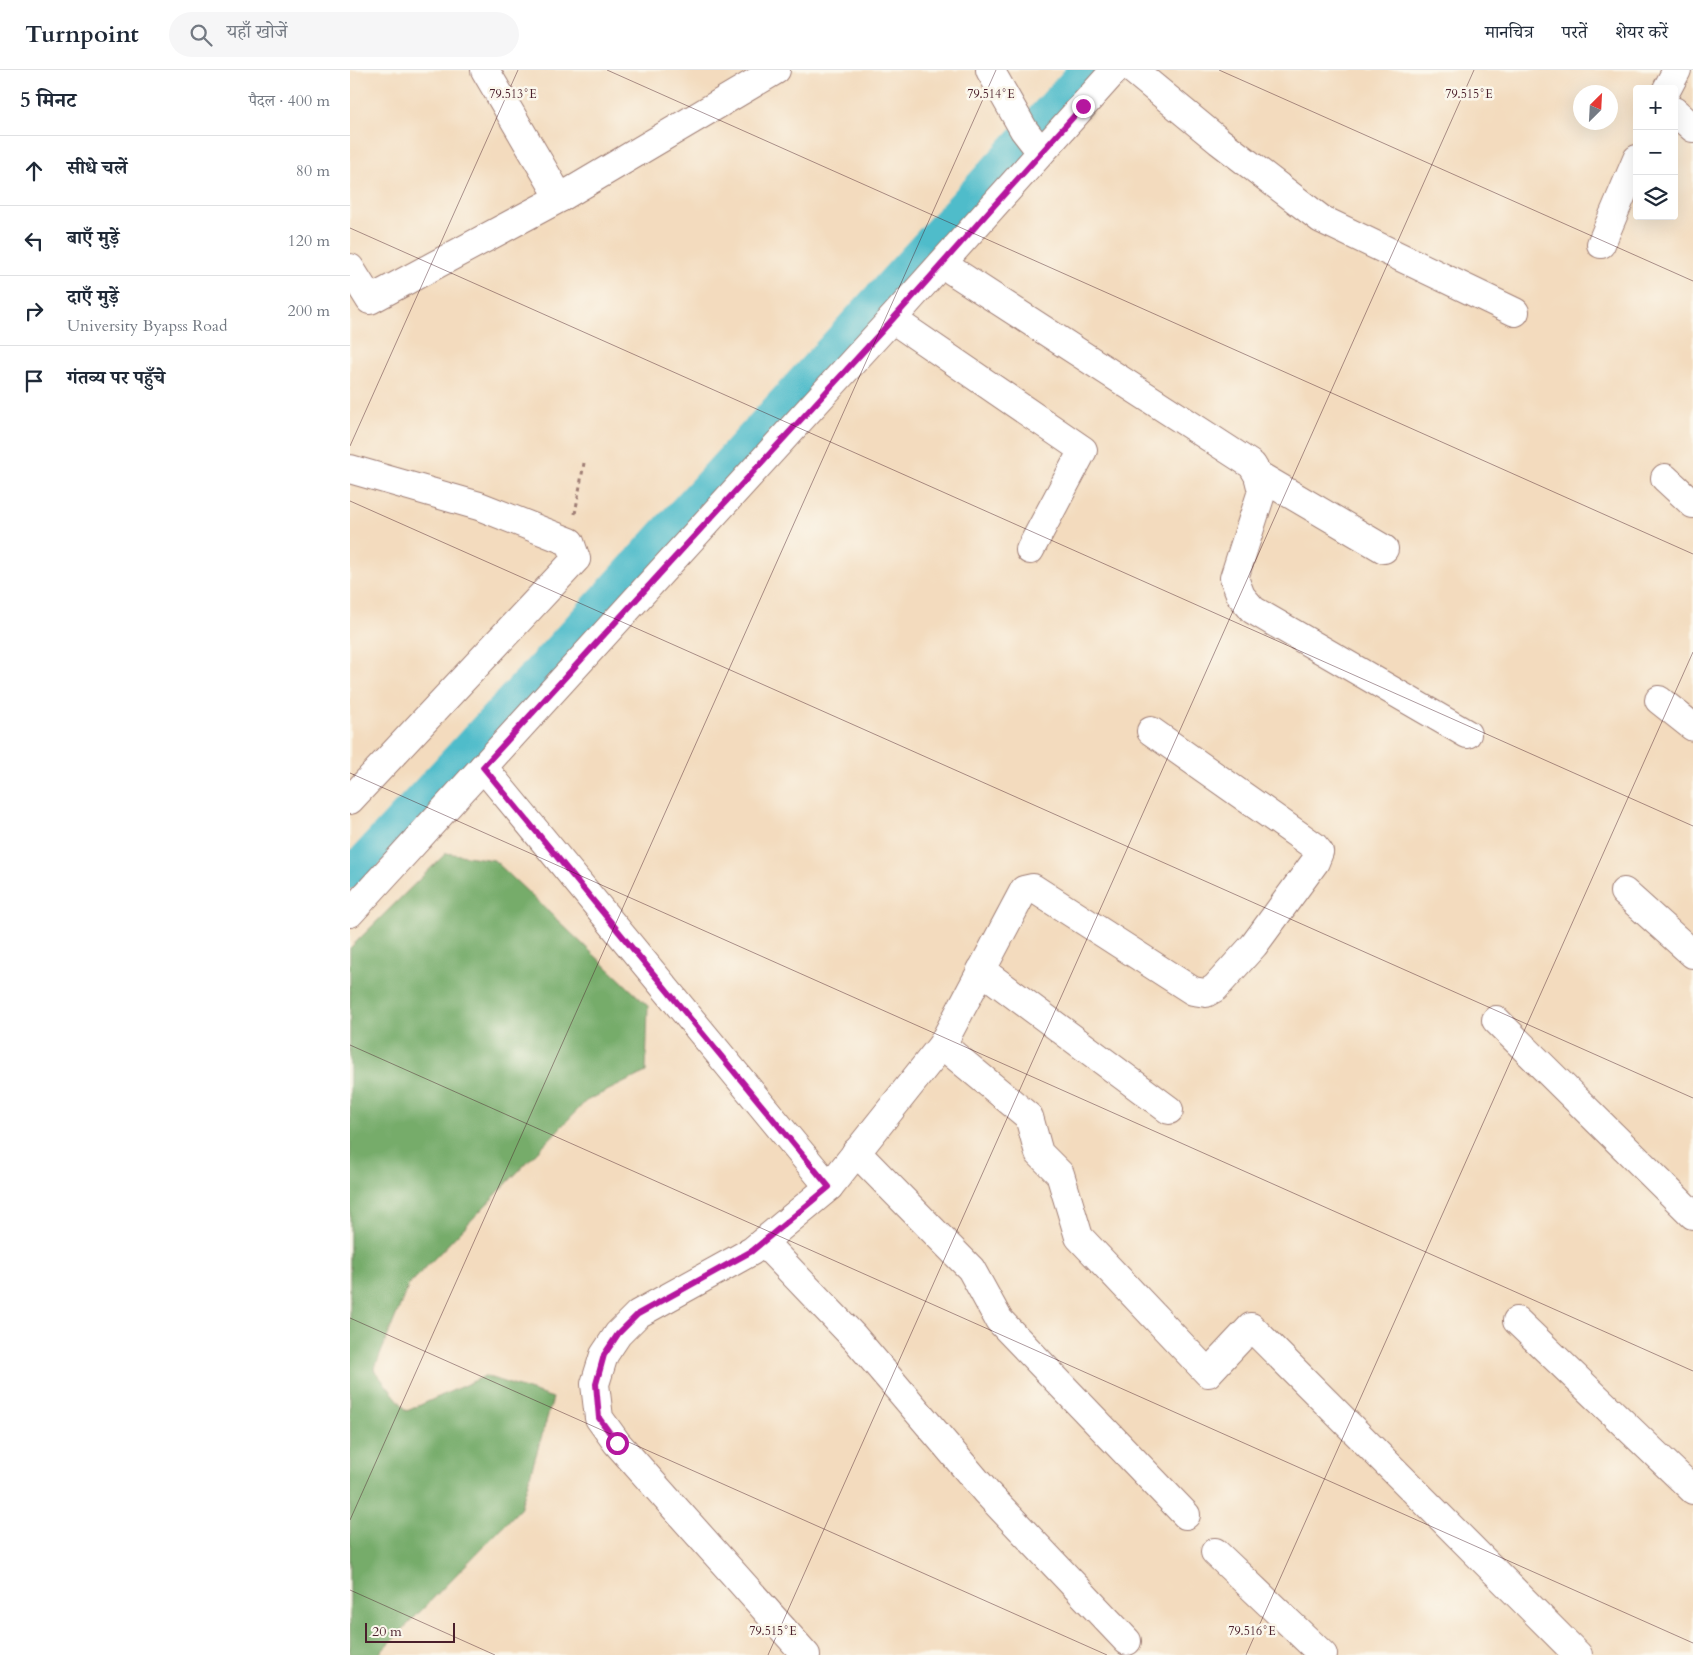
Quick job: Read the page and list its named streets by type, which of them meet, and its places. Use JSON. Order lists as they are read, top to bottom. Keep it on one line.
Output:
{"scale_bar":"20 m","north":"top right","page":{"header":"Turnpoint","search":"यहाँ खोजें","nav":["मानचित्र","परतें","शेयर करें"],"heading":["5 मिनट","पैदल · 400 m"],"map_buttons":["+","−"],"list":[["सीधे चलें","80 m"],["बाएँ मुड़ें","120 m"],["दाएँ मुड़ें","University Byapss Road","200 m"],"गंतव्य पर पहुँचे"],"scale":"20 m"},"coordinates":["79.513°E","79.515°E","79.514°E","79.516°E"]}
